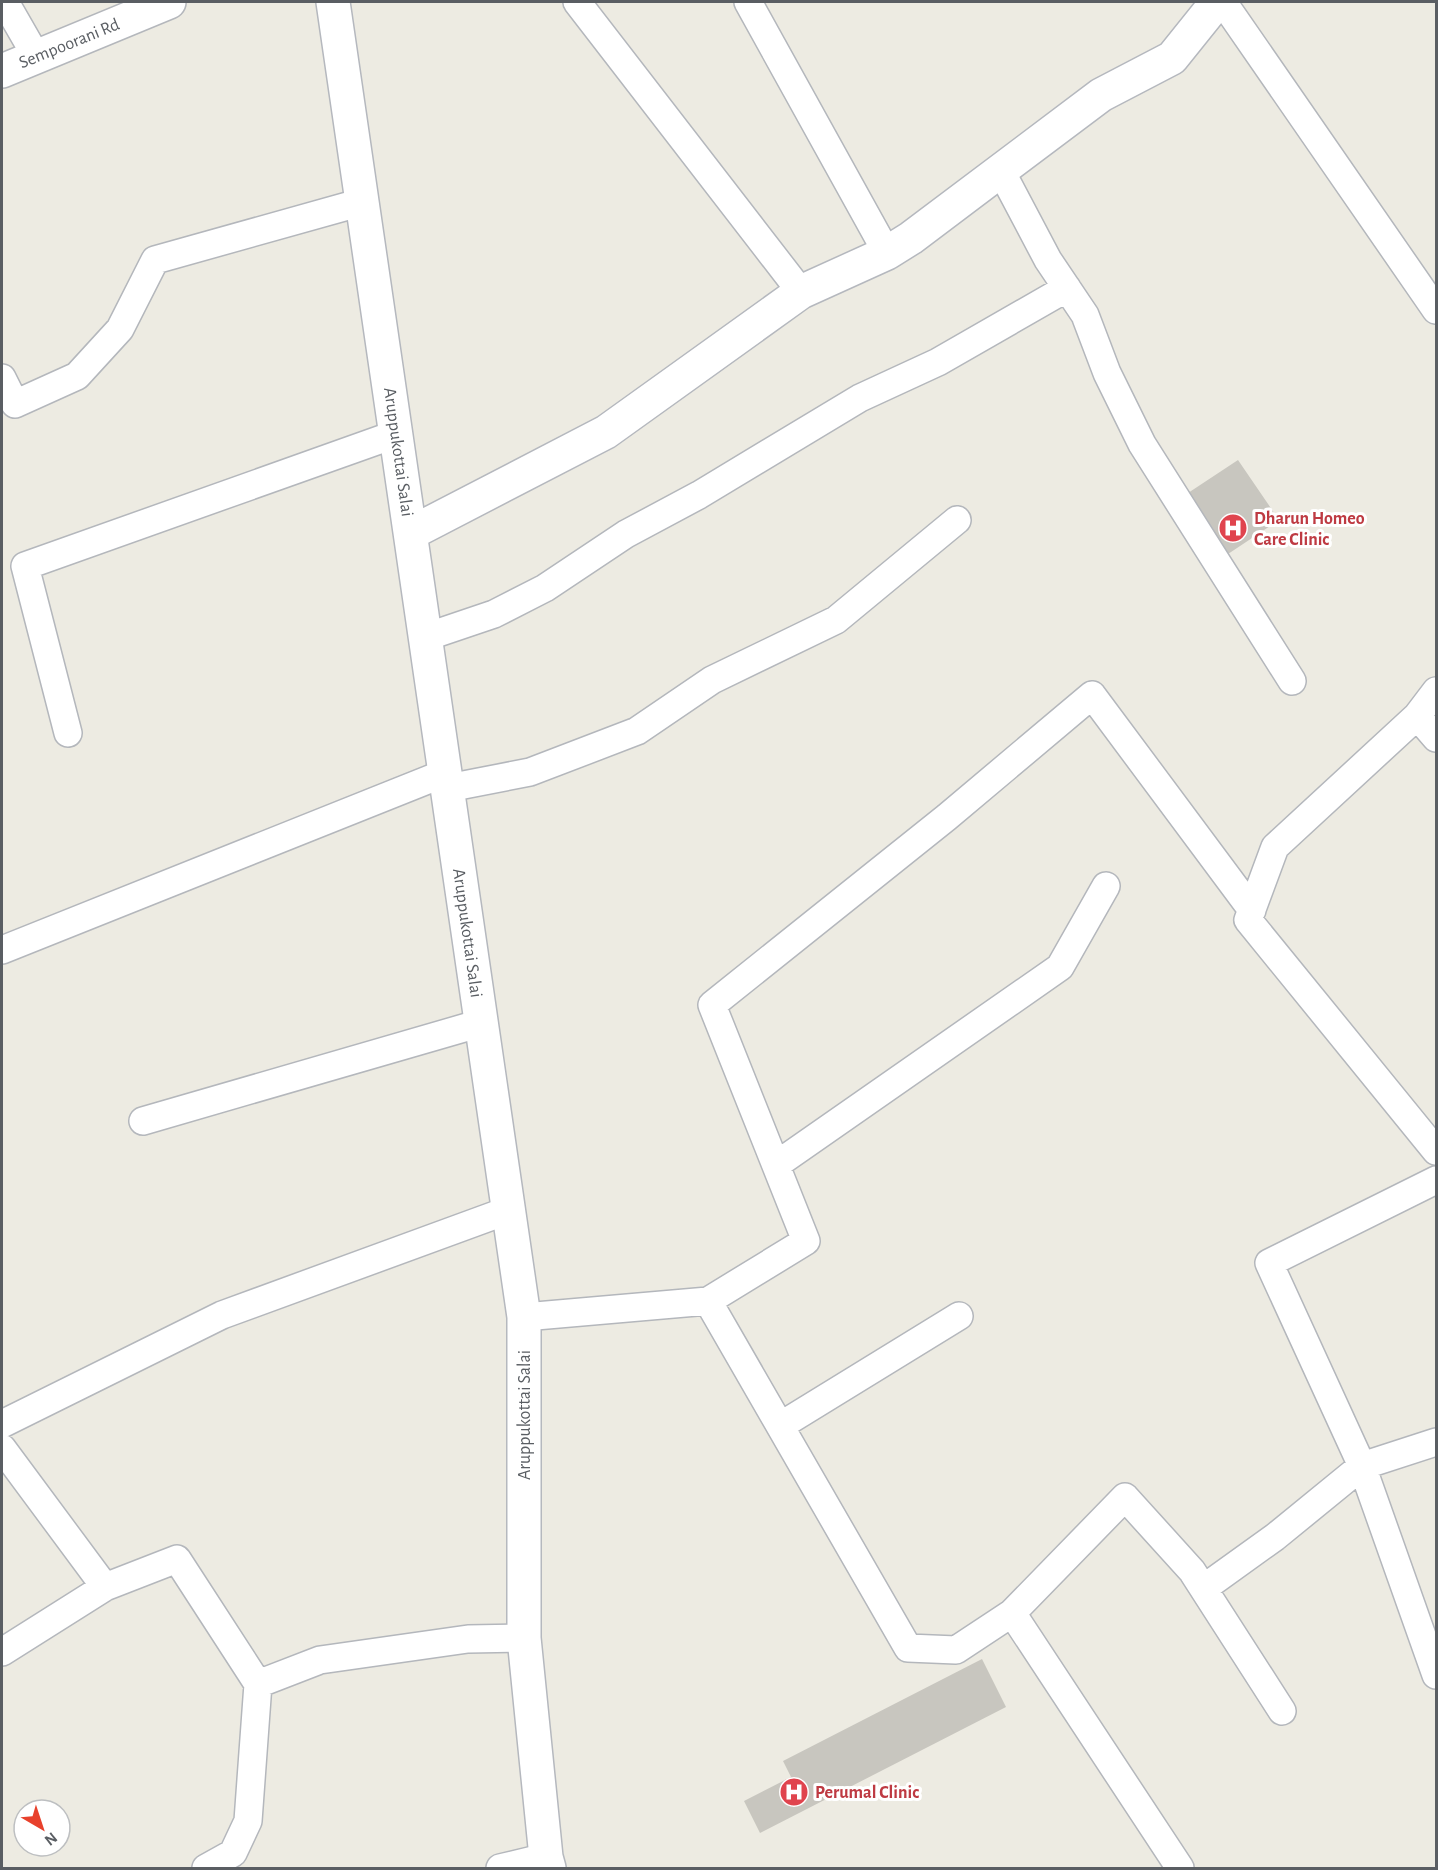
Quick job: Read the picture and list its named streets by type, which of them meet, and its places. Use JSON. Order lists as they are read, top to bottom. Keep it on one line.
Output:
{"streets":{"main road":["Sempoorani Rd","Aruppukottai Salai"]},"places":{"hospital":["Dharun Homeo Care Clinic","Perumal Clinic"]},"north":"bottom right"}
